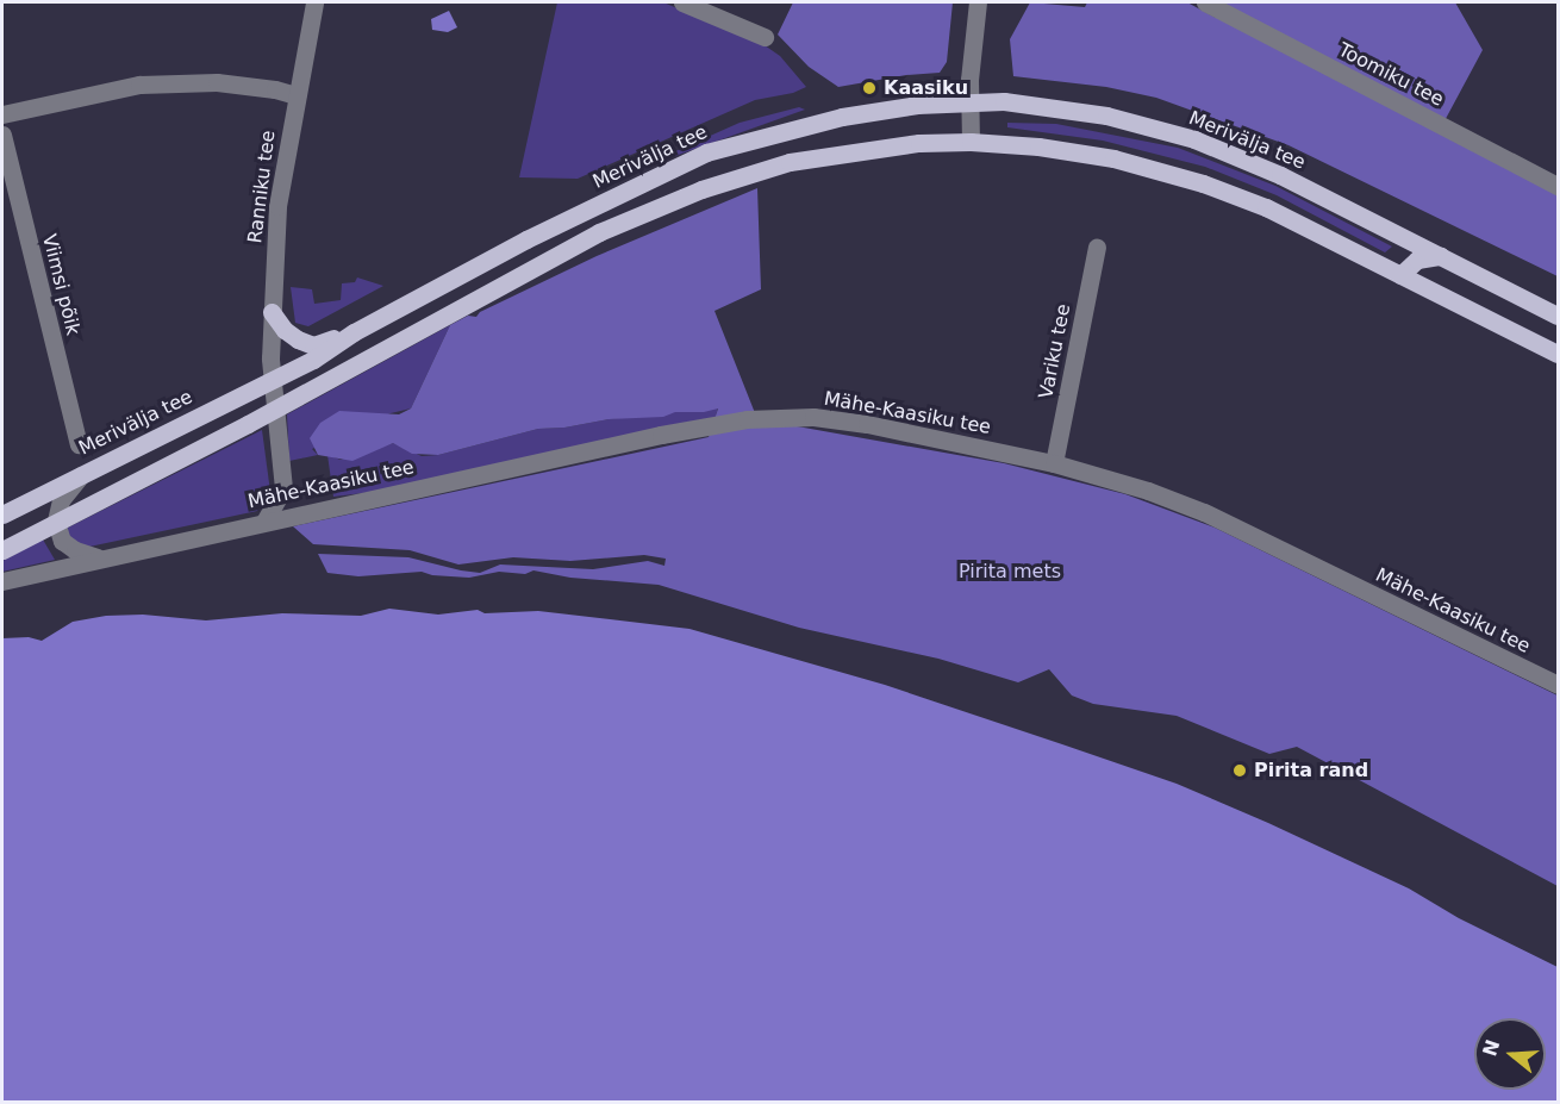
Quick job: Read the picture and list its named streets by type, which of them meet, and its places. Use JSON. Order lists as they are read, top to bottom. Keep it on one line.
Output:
{"streets":{"main road":["Merivälja tee"],"street":["Toomiku tee","Ranniku tee","Viimsi põik","Variku tee","Mähe-Kaasiku tee"]},"crossings":[["Merivälja tee","Ranniku tee"],["Variku tee","Mähe-Kaasiku tee"]],"parks":["Pirita mets"],"places":["Kaasiku","Pirita rand"],"north":"left"}
